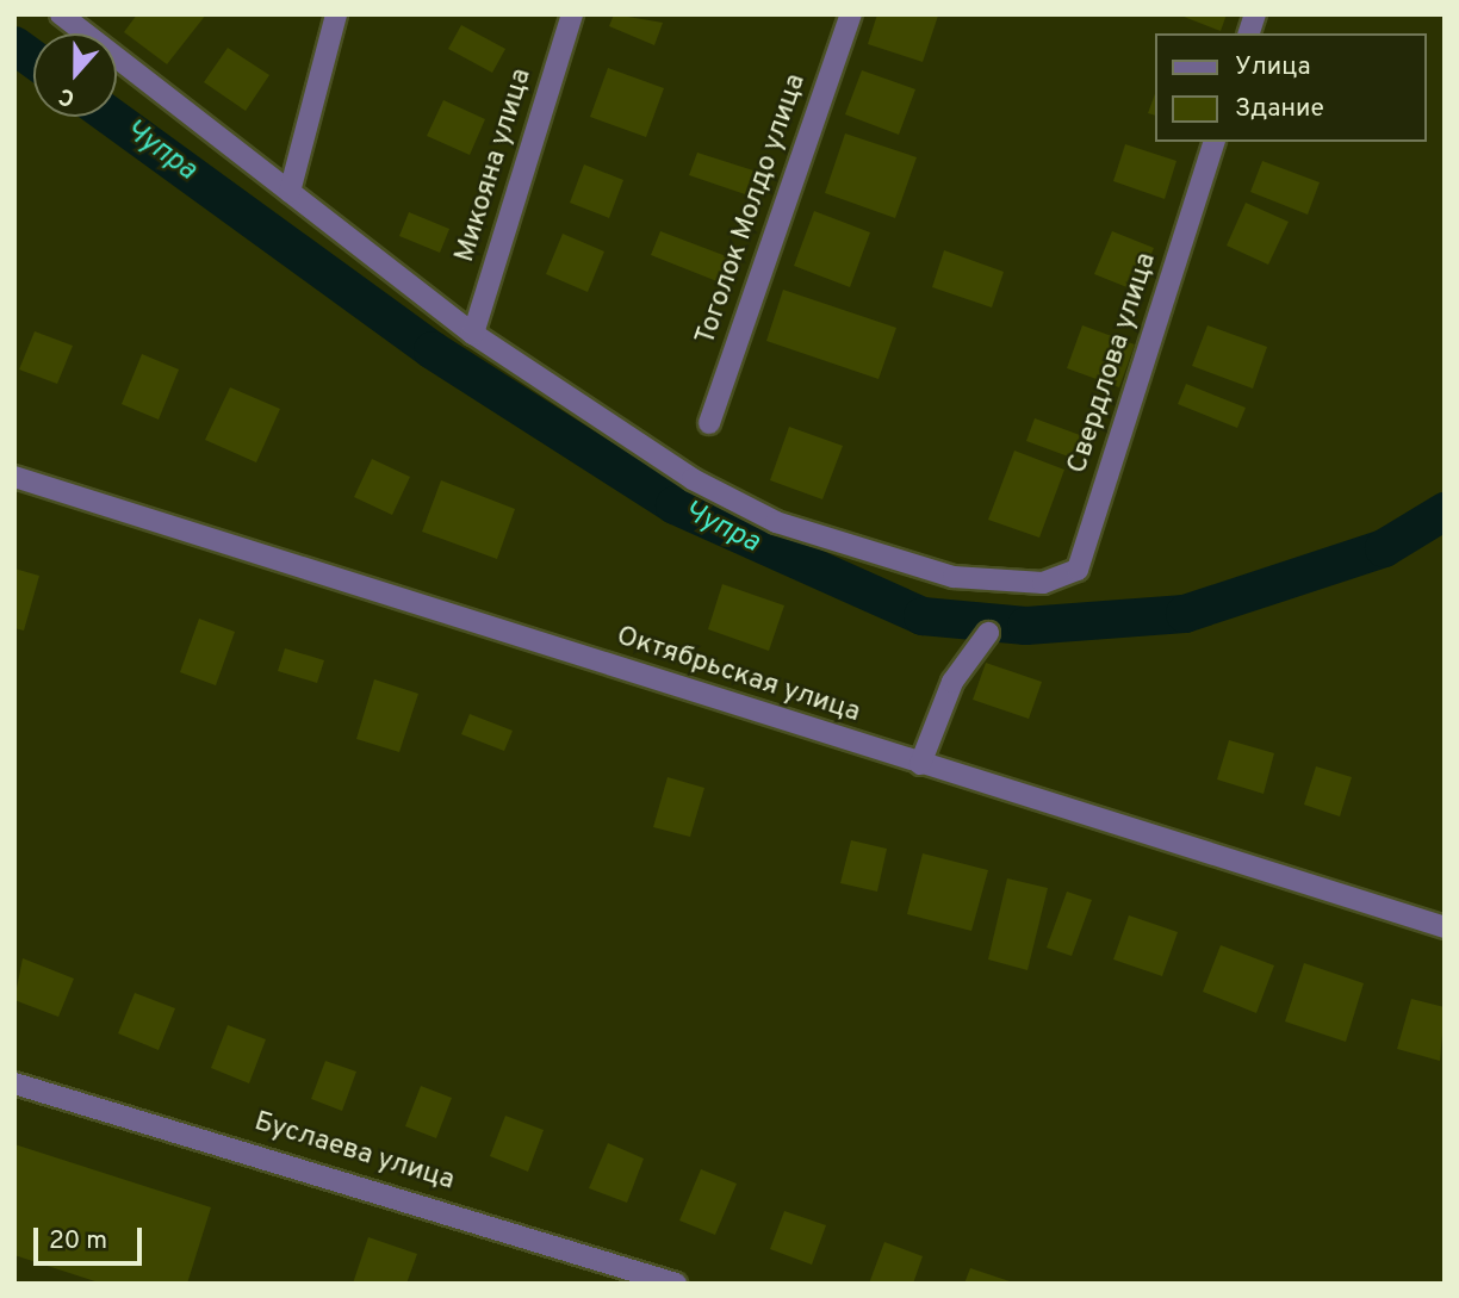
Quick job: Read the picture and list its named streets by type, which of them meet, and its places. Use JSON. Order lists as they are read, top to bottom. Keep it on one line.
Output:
{"streets":{"street":["Микояна улица","Тоголок Молдо улица","Свердлова улица","Октябрьская улица","Буслаева улица"]},"crossings":[["Микояна улица","Свердлова улица"]],"water":["Чупра"],"legend":["Улица","Здание"],"scale_bar":"20 m","north":"bottom"}
